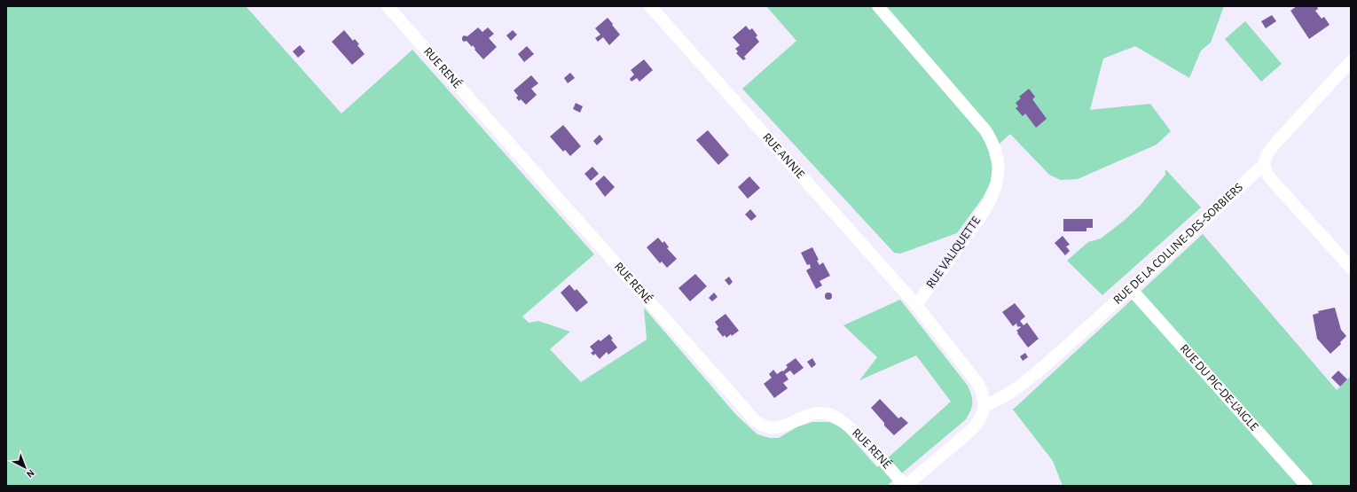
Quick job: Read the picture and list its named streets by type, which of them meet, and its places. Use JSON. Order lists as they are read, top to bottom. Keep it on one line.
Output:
{"streets":{"street":["RUE RENÉ","RUE ANNIE","RUE DE LA COLLINE-DES-SORBIERS","RUE VALIQUETTE","RUE DU PIC-DE-L'AIGLE"]},"crossings":[["RUE ANNIE","RUE VALIQUETTE"],["RUE DE LA COLLINE-DES-SORBIERS","RUE DU PIC-DE-L'AIGLE"]],"north":"bottom right"}
